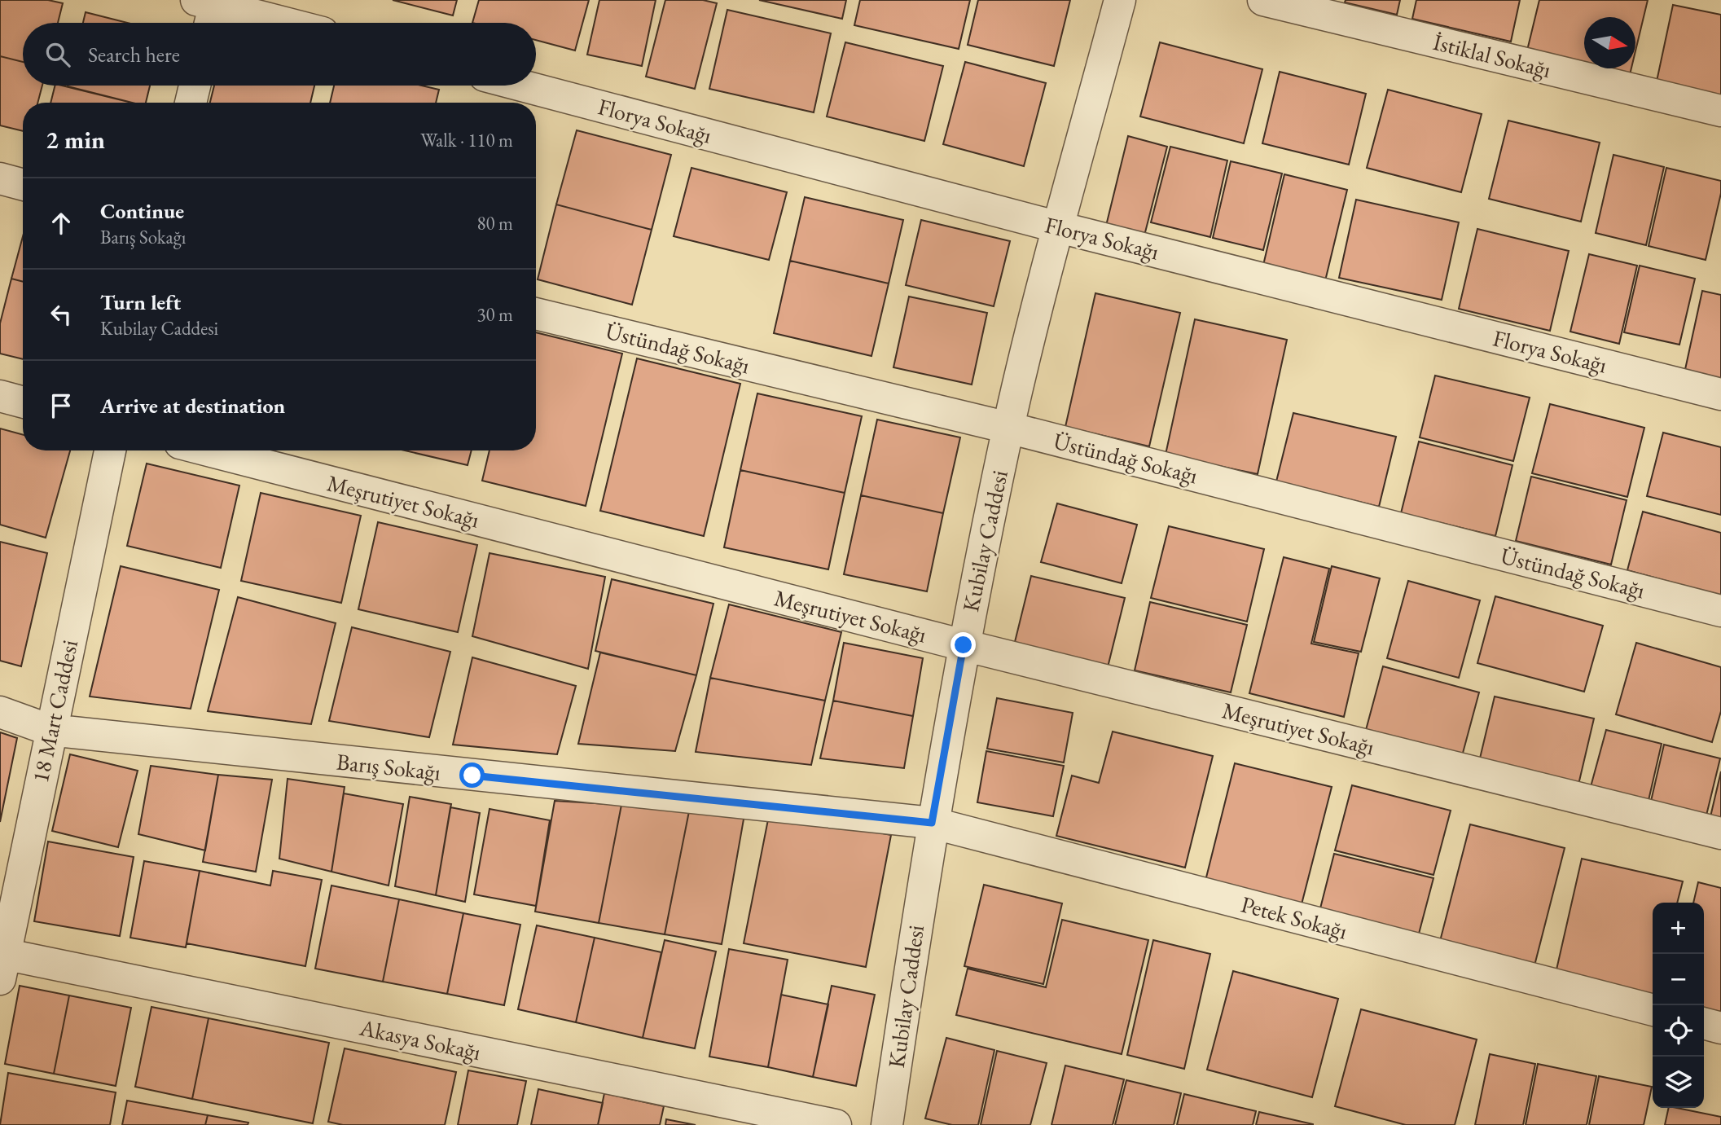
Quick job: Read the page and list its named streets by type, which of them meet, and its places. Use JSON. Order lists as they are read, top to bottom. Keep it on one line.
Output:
{"streets":{"street":["İstiklal Sokağı","Florya Sokağı","Üstündağ Sokağı","Meşrutiyet Sokağı","Kubilay Caddesi","18 Mart Caddesi","Barış Sokağı","Petek Sokağı","Akasya Sokağı"]},"crossings":[["Florya Sokağı","Kubilay Caddesi"],["Üstündağ Sokağı","Kubilay Caddesi"],["Meşrutiyet Sokağı","Kubilay Caddesi"],["Kubilay Caddesi","Barış Sokağı"],["Kubilay Caddesi","Petek Sokağı"],["18 Mart Caddesi","Barış Sokağı"],["18 Mart Caddesi","Akasya Sokağı"],["Barış Sokağı","Petek Sokağı"]],"north":"right","page":{"search":"Search here","heading":["2 min","Walk · 110 m"],"list":[["Continue","Barış Sokağı","80 m"],["Turn left","Kubilay Caddesi","30 m"],"Arrive at destination"],"map_buttons":["+","−"]}}
